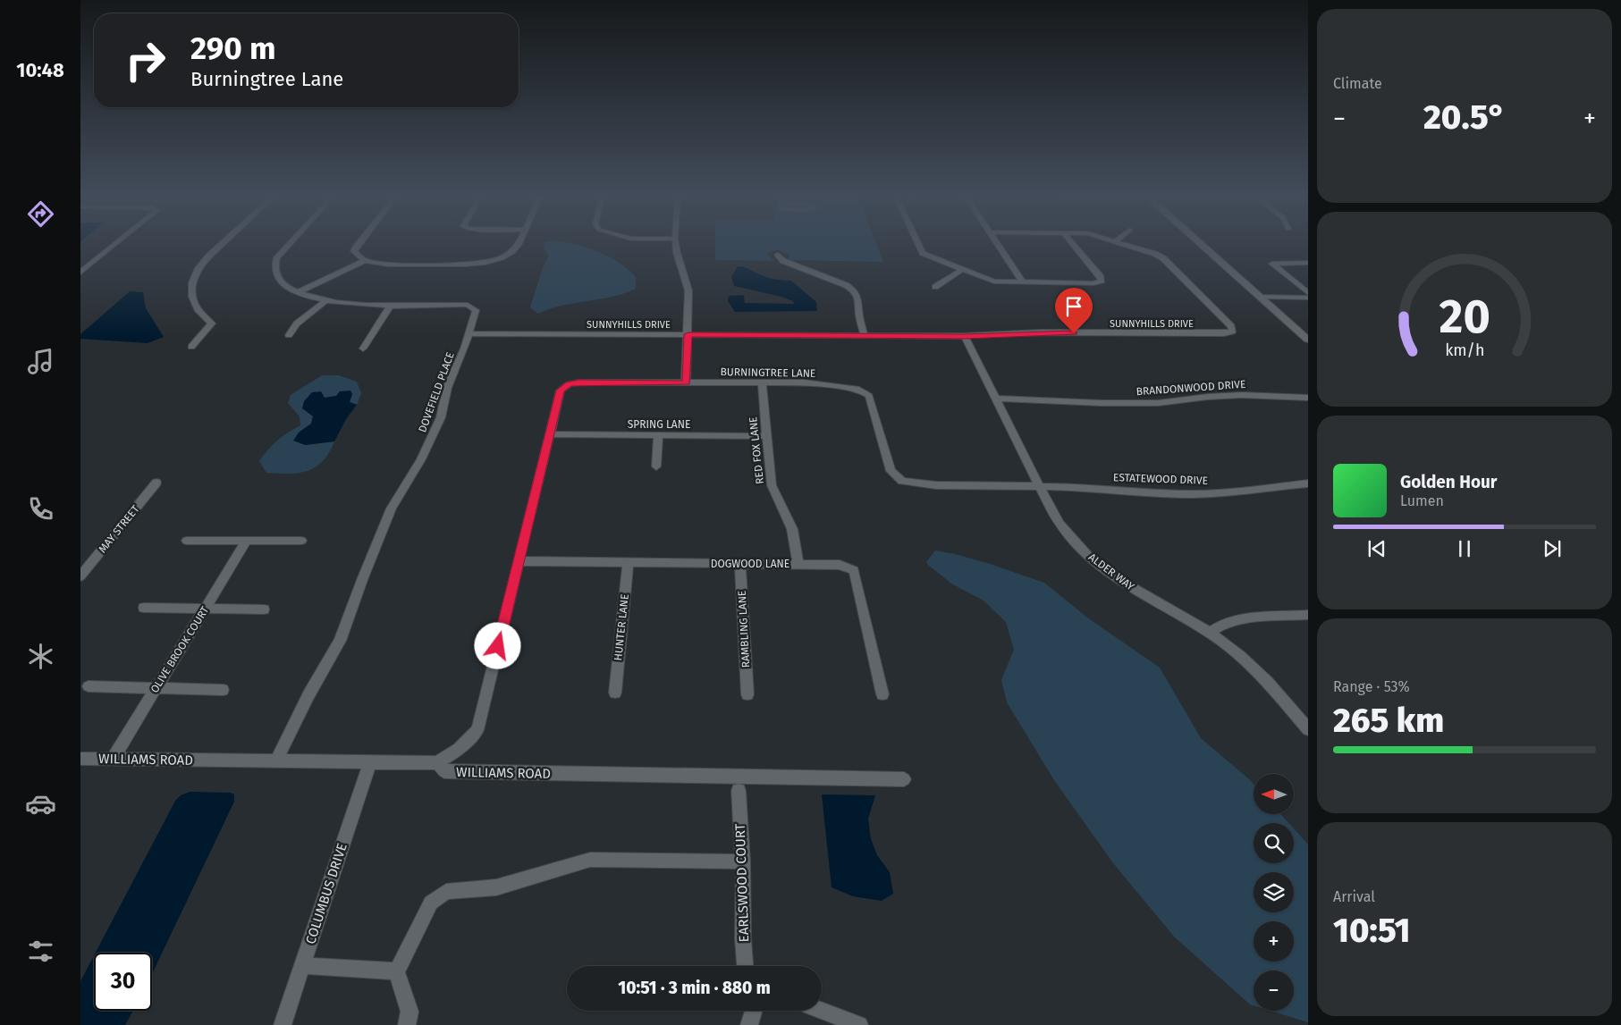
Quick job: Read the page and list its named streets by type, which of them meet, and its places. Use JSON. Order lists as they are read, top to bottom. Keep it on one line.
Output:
{"streets":{"street":["SUNNYHILLS DRIVE","BURNINGTREE LANE","BRANDONWOOD DRIVE","DOVEFIELD PLACE","SPRING LANE","RED FOX LANE","ESTATEWOOD DRIVE","MAY STREET","DOGWOOD LANE","ALDER WAY","HUNTER LANE","RAMBLING LANE","OLIVE BROOK COURT","WILLIAMS ROAD","EARLSWOOD COURT","COLUMBUS DRIVE"]},"crossings":[["SUNNYHILLS DRIVE","DOVEFIELD PLACE"],["SUNNYHILLS DRIVE","ALDER WAY"],["BURNINGTREE LANE","SPRING LANE"],["BURNINGTREE LANE","RED FOX LANE"],["BURNINGTREE LANE","ESTATEWOOD DRIVE"],["BURNINGTREE LANE","ALDER WAY"],["BRANDONWOOD DRIVE","ALDER WAY"],["DOVEFIELD PLACE","WILLIAMS ROAD"],["SPRING LANE","RED FOX LANE"],["RED FOX LANE","DOGWOOD LANE"],["ESTATEWOOD DRIVE","ALDER WAY"],["DOGWOOD LANE","HUNTER LANE"],["DOGWOOD LANE","RAMBLING LANE"],["OLIVE BROOK COURT","WILLIAMS ROAD"],["WILLIAMS ROAD","COLUMBUS DRIVE"]],"north":"left","page":{"tabs":"10:48","tile":["Climate",["Range · 53%","265 km"],["Arrival","10:51"]],"turn":["290 m","Burningtree Lane"],"heat":["−","20.5°","+"],"song":["Golden Hour","Lumen"],"map_buttons":["+","−"],"limit":"30","trip":"10:51 · 3 min · 880 m","gauge":["20","km/h"]}}
